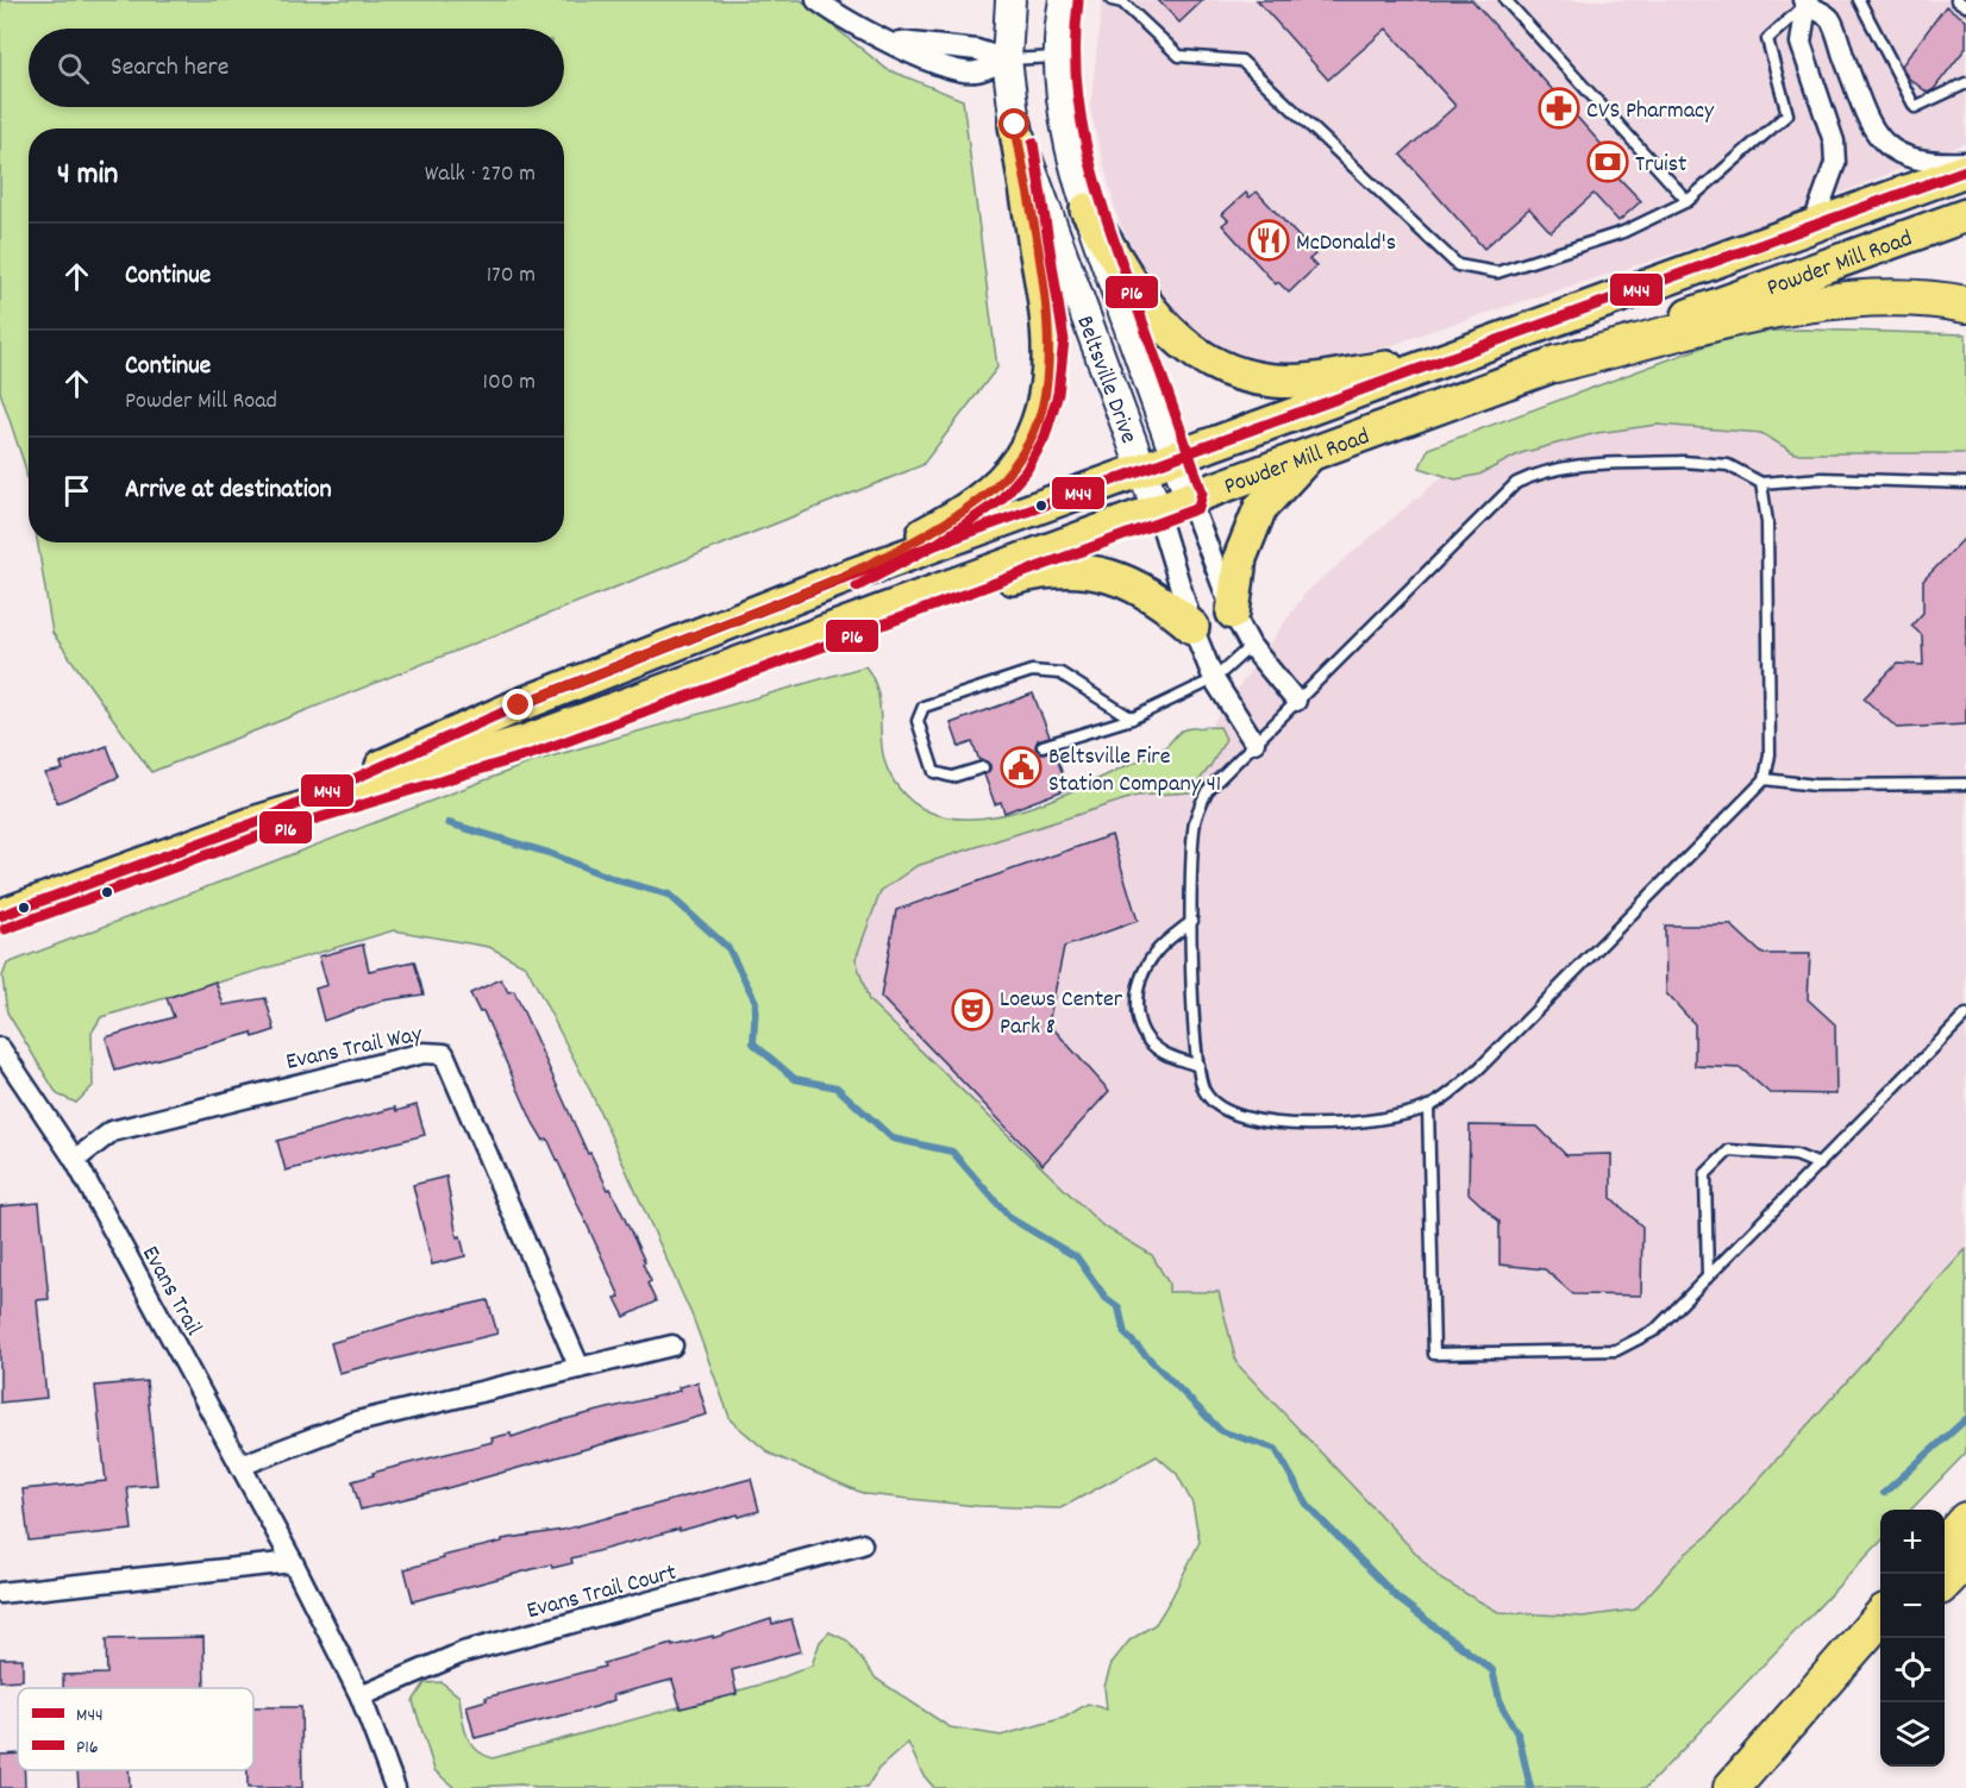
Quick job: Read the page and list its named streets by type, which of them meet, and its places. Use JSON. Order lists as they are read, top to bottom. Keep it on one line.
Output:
{"streets":{"main road":["Powder Mill Road"],"street":["Beltsville Drive","Evans Trail Way","Evans Trail","Evans Trail Court"]},"crossings":[["Powder Mill Road","Beltsville Drive"],["Evans Trail Way","Evans Trail"],["Evans Trail","Evans Trail Court"]],"places":{"pharmacy":["CVS Pharmacy"],"bank":["Truist"],"restaurant":["McDonald's"],"public building":["Beltsville Fire Station Company 41"],"theatre":["Loews Center Park 8"]},"lines":["transit line P16","transit line M44"],"legend":["M44","P16"],"page":{"search":"Search here","heading":["4 min","Walk · 270 m"],"list":[["Continue","170 m"],["Continue","Powder Mill Road","100 m"],"Arrive at destination"],"map_buttons":["+","−"]}}
